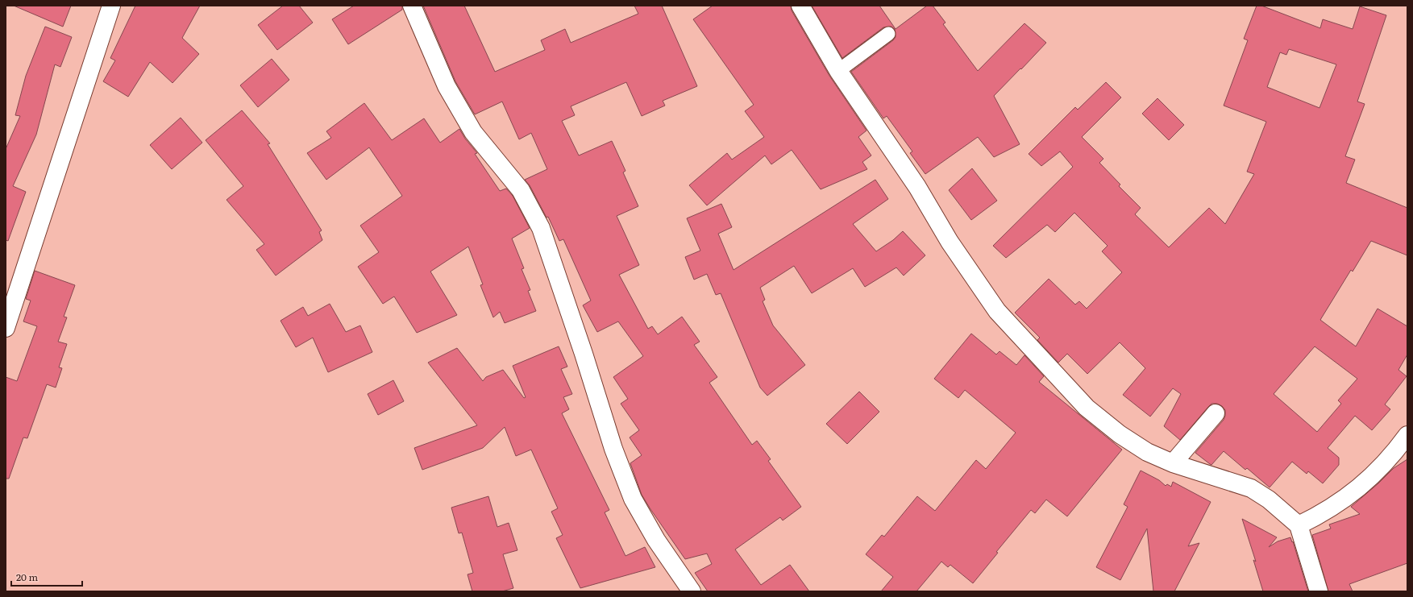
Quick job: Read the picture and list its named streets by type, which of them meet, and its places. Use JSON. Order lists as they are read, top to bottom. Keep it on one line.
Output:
{"scale_bar":"20 m"}
